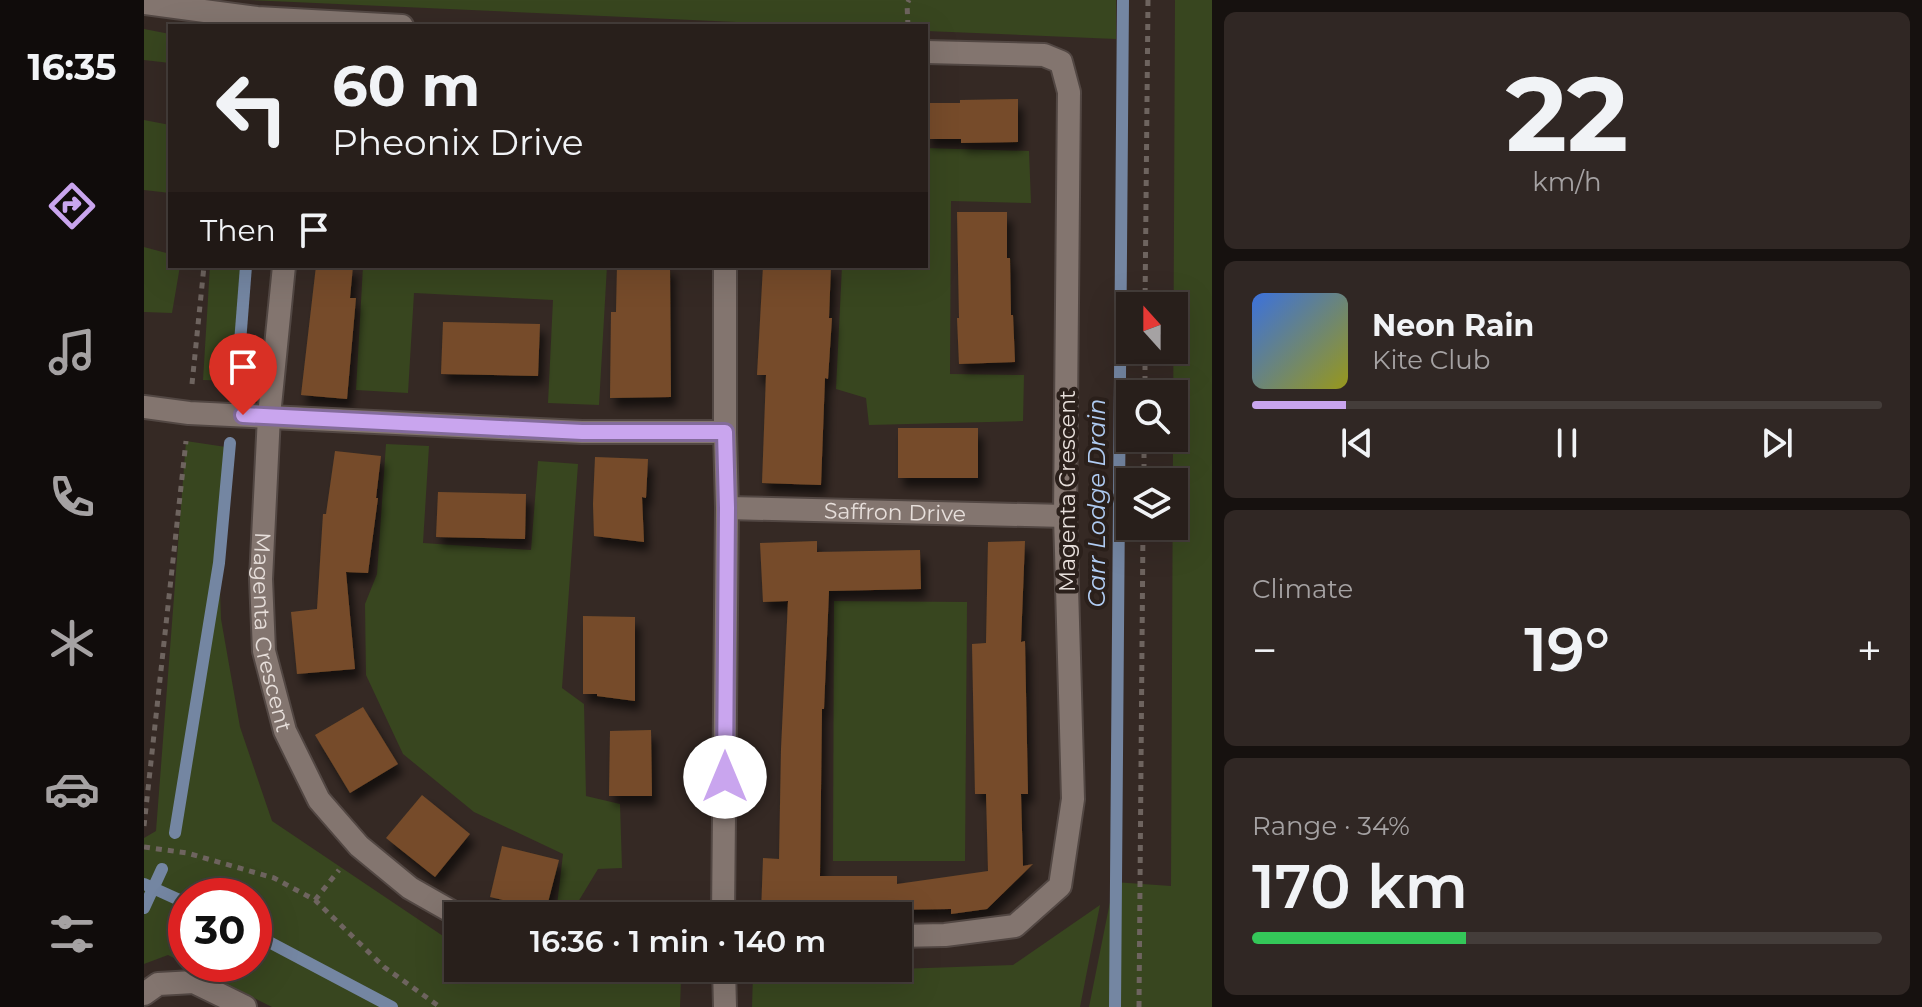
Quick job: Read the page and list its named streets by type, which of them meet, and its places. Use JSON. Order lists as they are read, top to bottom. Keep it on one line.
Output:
{"streets":{"street":["Magenta Crescent","Saffron Drive"]},"crossings":[["Magenta Crescent","Saffron Drive"]],"water":["Carr Lodge Drain"],"north":"top","page":{"tabs":"16:35","tile":[["22","km/h"],"Climate",["Range · 34%","170 km"]],"turn":["60 m","Pheonix Drive"],"then":"Then","song":["Neon Rain","Kite Club"],"heat":["−","19°","+"],"limit":"30","trip":"16:36 · 1 min · 140 m"}}
